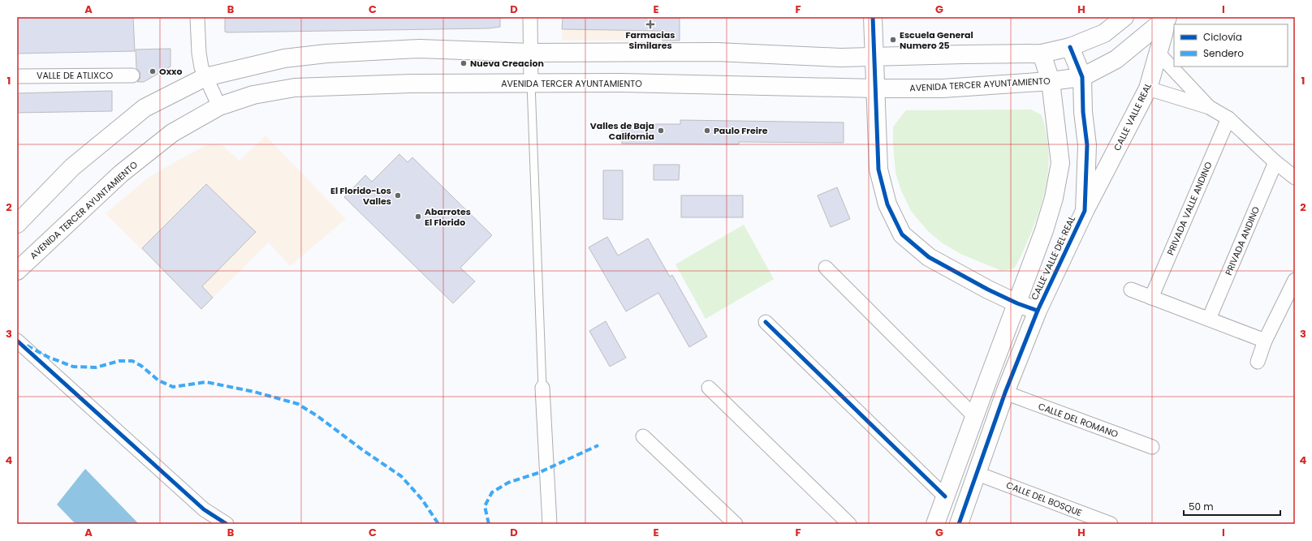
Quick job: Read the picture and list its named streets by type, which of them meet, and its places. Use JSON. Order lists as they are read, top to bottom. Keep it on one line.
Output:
{"streets":{"main road":["AVENIDA TERCER AYUNTAMIENTO","CALLE VALLE REAL","CALLE VALLE DEL REAL"],"street":["VALLE DE ATLIXCO","PRIVADA VALLE ANDINO","PRIVADA ANDINO","CALLE DEL ROMANO","CALLE DEL BOSQUE"]},"crossings":[["AVENIDA TERCER AYUNTAMIENTO","CALLE VALLE REAL"],["AVENIDA TERCER AYUNTAMIENTO","CALLE VALLE DEL REAL"],["CALLE VALLE REAL","CALLE VALLE DEL REAL"],["CALLE VALLE DEL REAL","CALLE DEL ROMANO"],["CALLE VALLE DEL REAL","CALLE DEL BOSQUE"]],"places":{"health":["Farmacias Similares"],"other":["Escuela General Numero 25","Nueva Creacion","Oxxo","Valles de Baja California","Paulo Freire","El Florido-Los Valles","Abarrotes El Florido"]},"legend":["Ciclovía","Sendero"],"scale_bar":"50 m","grid":{"columns":["A","B","C","D","E","F","G","H","I"],"rows":["1","2","3","4"]}}
